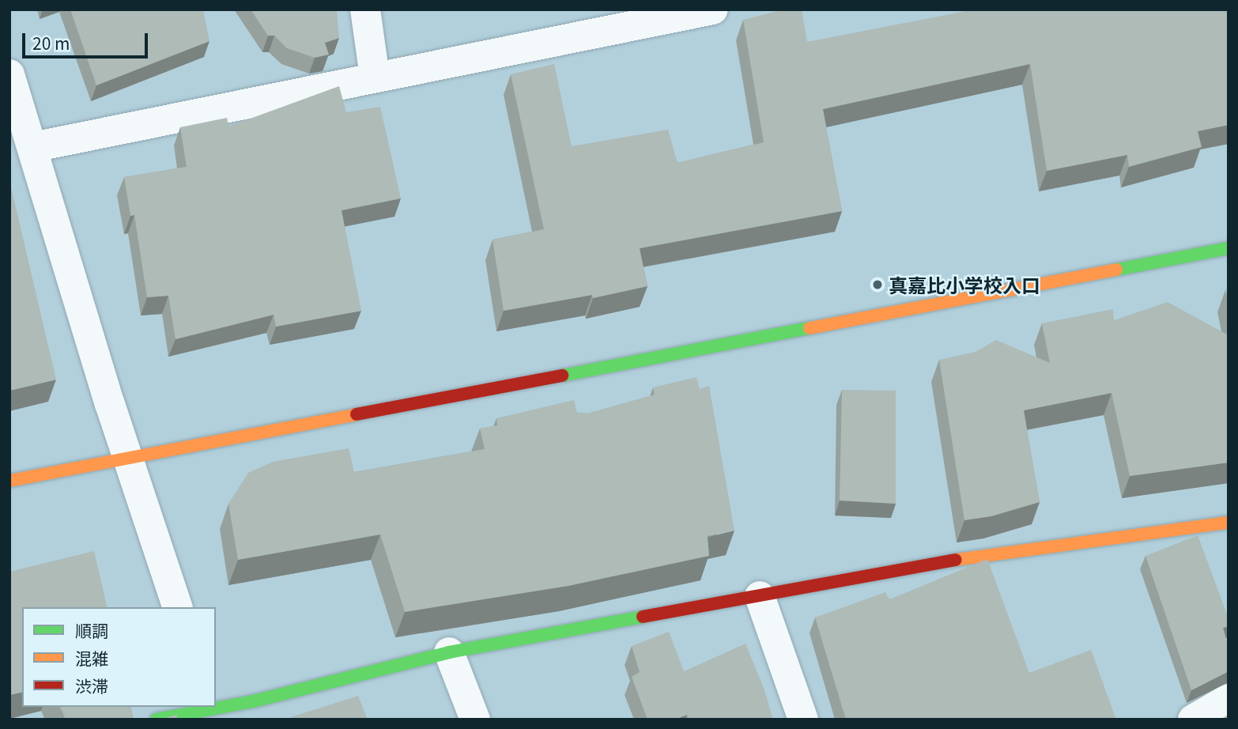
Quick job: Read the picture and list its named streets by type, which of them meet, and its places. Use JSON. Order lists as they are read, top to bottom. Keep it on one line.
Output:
{"places":["真嘉比小学校入口"],"legend":["順調","混雑","渋滞"],"scale_bar":"20 m"}
